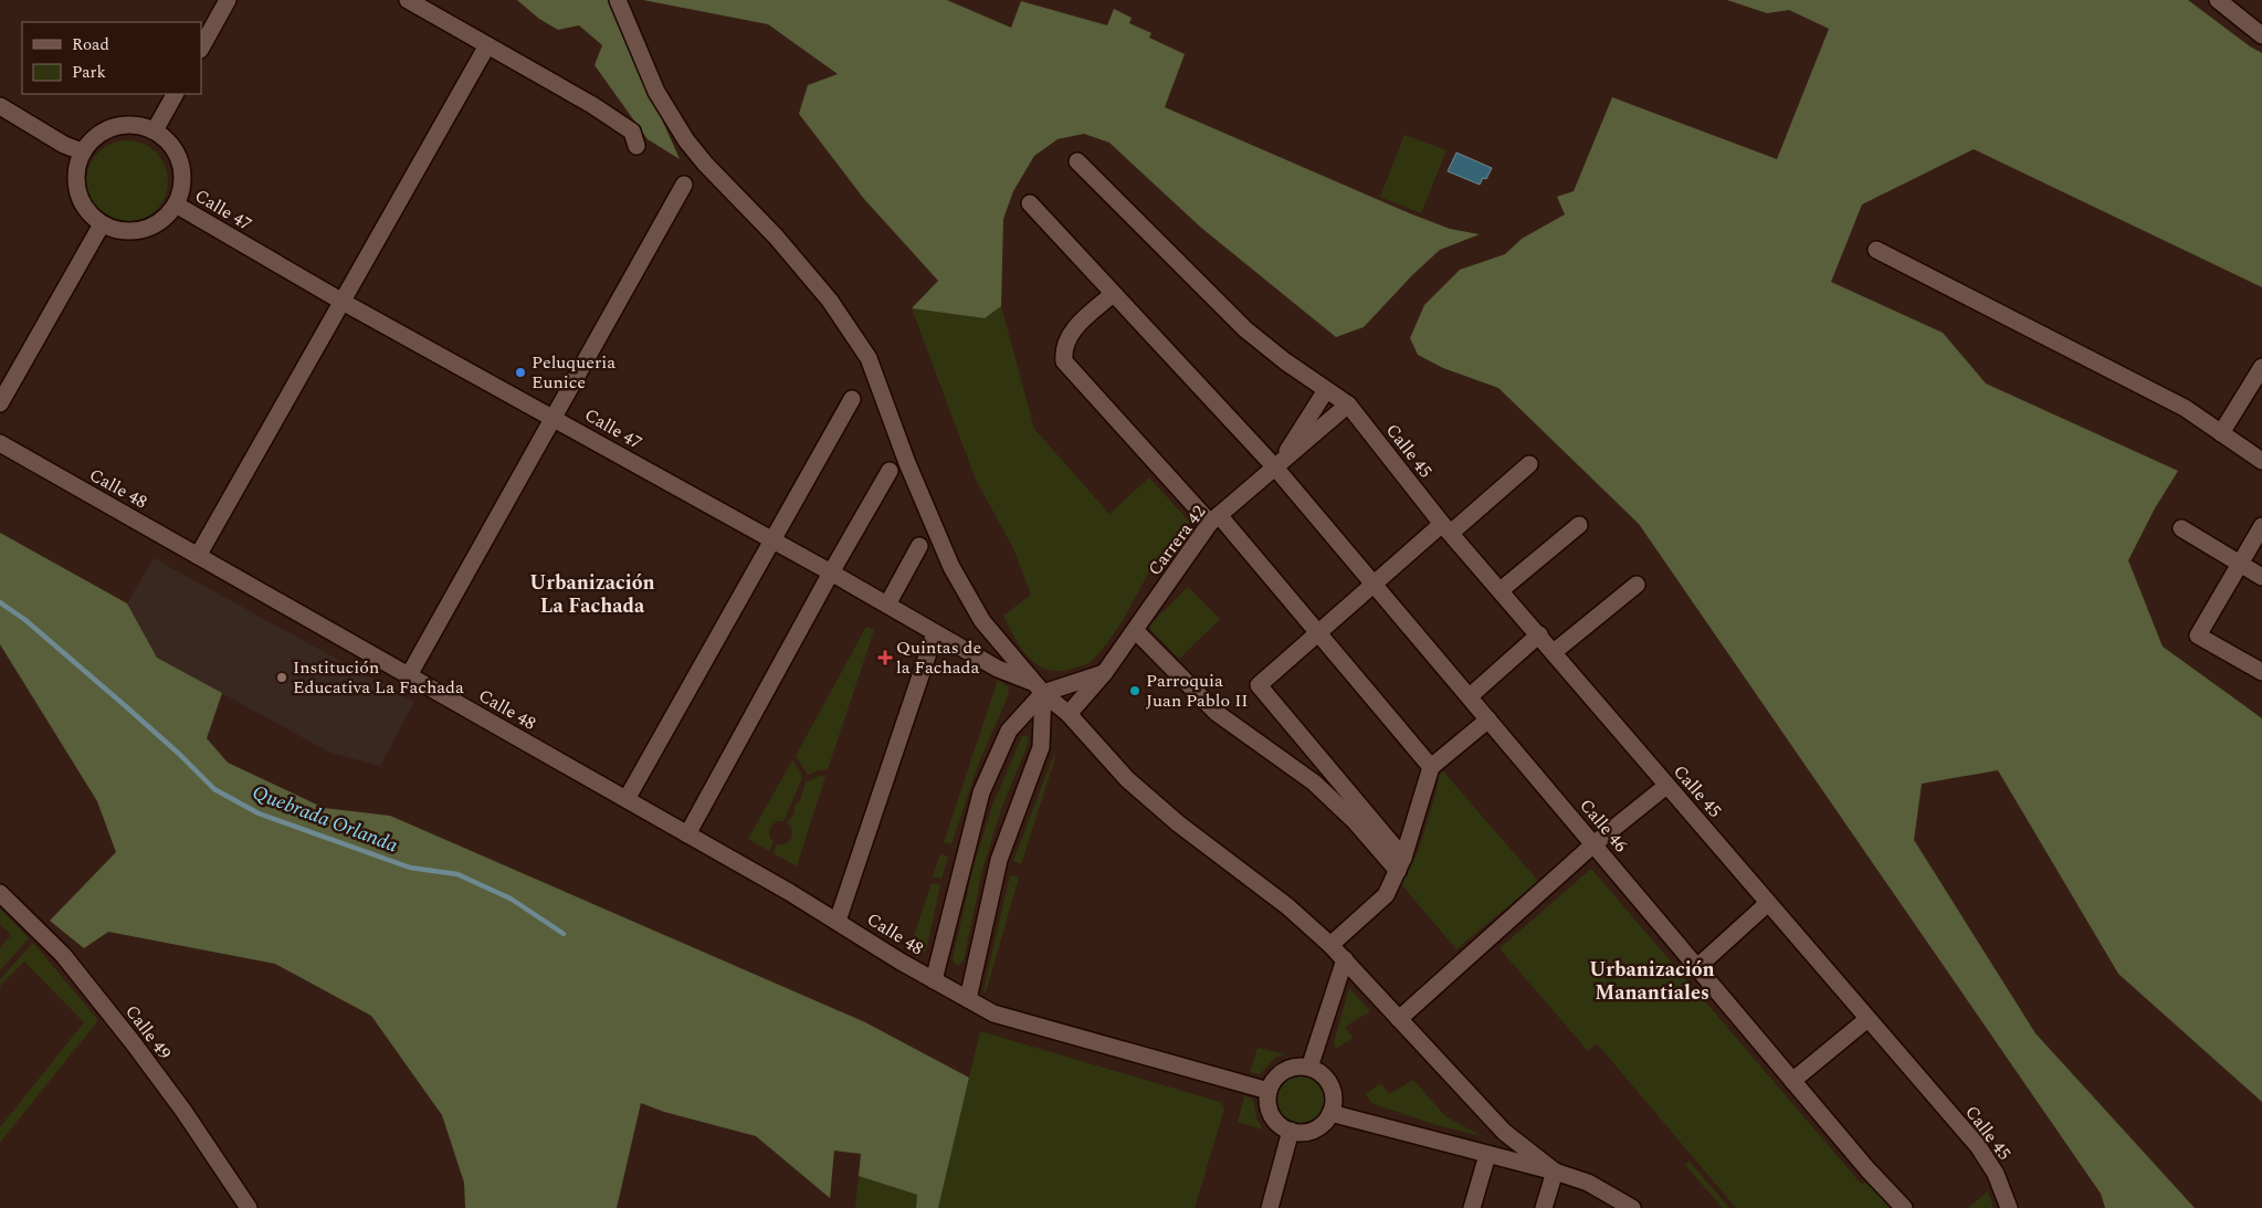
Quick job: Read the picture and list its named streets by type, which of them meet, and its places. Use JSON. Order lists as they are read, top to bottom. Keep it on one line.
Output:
{"streets":{"street":["Calle 47","Calle 45","Calle 48","Carrera 42","Calle 46","Calle 49"]},"crossings":[["Calle 45","Carrera 42"],["Carrera 42","Calle 46"]],"districts":["Urbanización La Fachada","Urbanización Manantiales"],"water":["Quebrada Orlanda"],"places":{"other":["Peluqueria Eunice","Institución Educativa La Fachada","Parroquia Juan Pablo II"],"health":["Quintas de la Fachada"]},"legend":["Road","Park"]}
